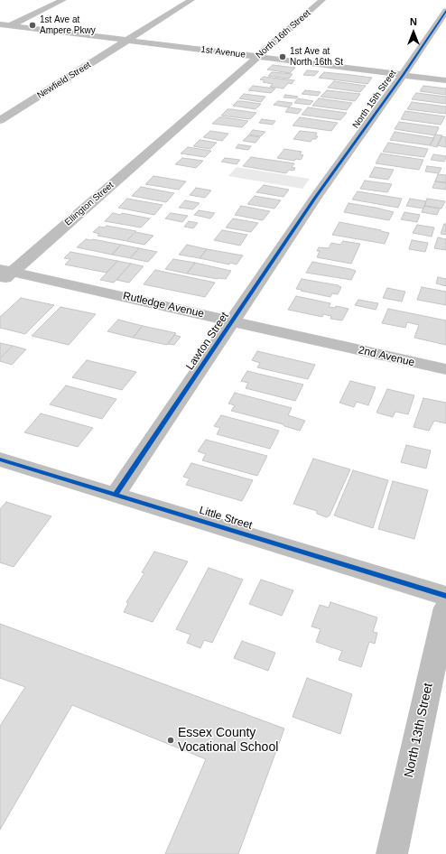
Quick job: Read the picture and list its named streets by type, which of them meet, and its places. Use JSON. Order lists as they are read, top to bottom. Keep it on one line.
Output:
{"streets":{"street":["North 16th Street","1st Avenue","Newfield Street","North 15th Street","Ellington Street","Rutledge Avenue","Lawton Street","2nd Avenue","Little Street","North 13th Street"]},"crossings":[["North 16th Street","1st Avenue"],["North 16th Street","Ellington Street"],["1st Avenue","Newfield Street"],["1st Avenue","North 15th Street"],["North 15th Street","Lawton Street"],["Ellington Street","Rutledge Avenue"],["Rutledge Avenue","Lawton Street"],["Rutledge Avenue","2nd Avenue"],["Lawton Street","Little Street"]],"places":["1st Ave at Ampere Pkwy","1st Ave at North 16th St","Essex County Vocational School"],"north":"top"}
